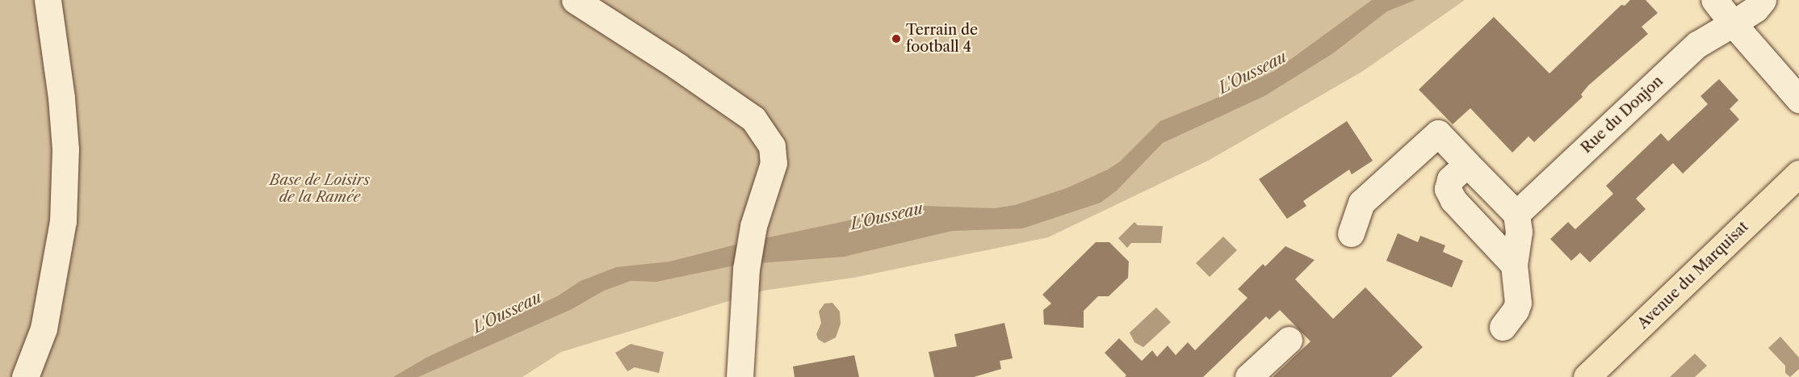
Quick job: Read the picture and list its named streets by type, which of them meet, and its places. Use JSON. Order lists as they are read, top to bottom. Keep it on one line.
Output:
{"streets":{"main road":["Avenue du Marquisat"],"street":["Rue du Donjon"]},"water":["L'Ousseau"],"parks":["Base de Loisirs de la Ramée"],"places":["Terrain de football 4"]}
